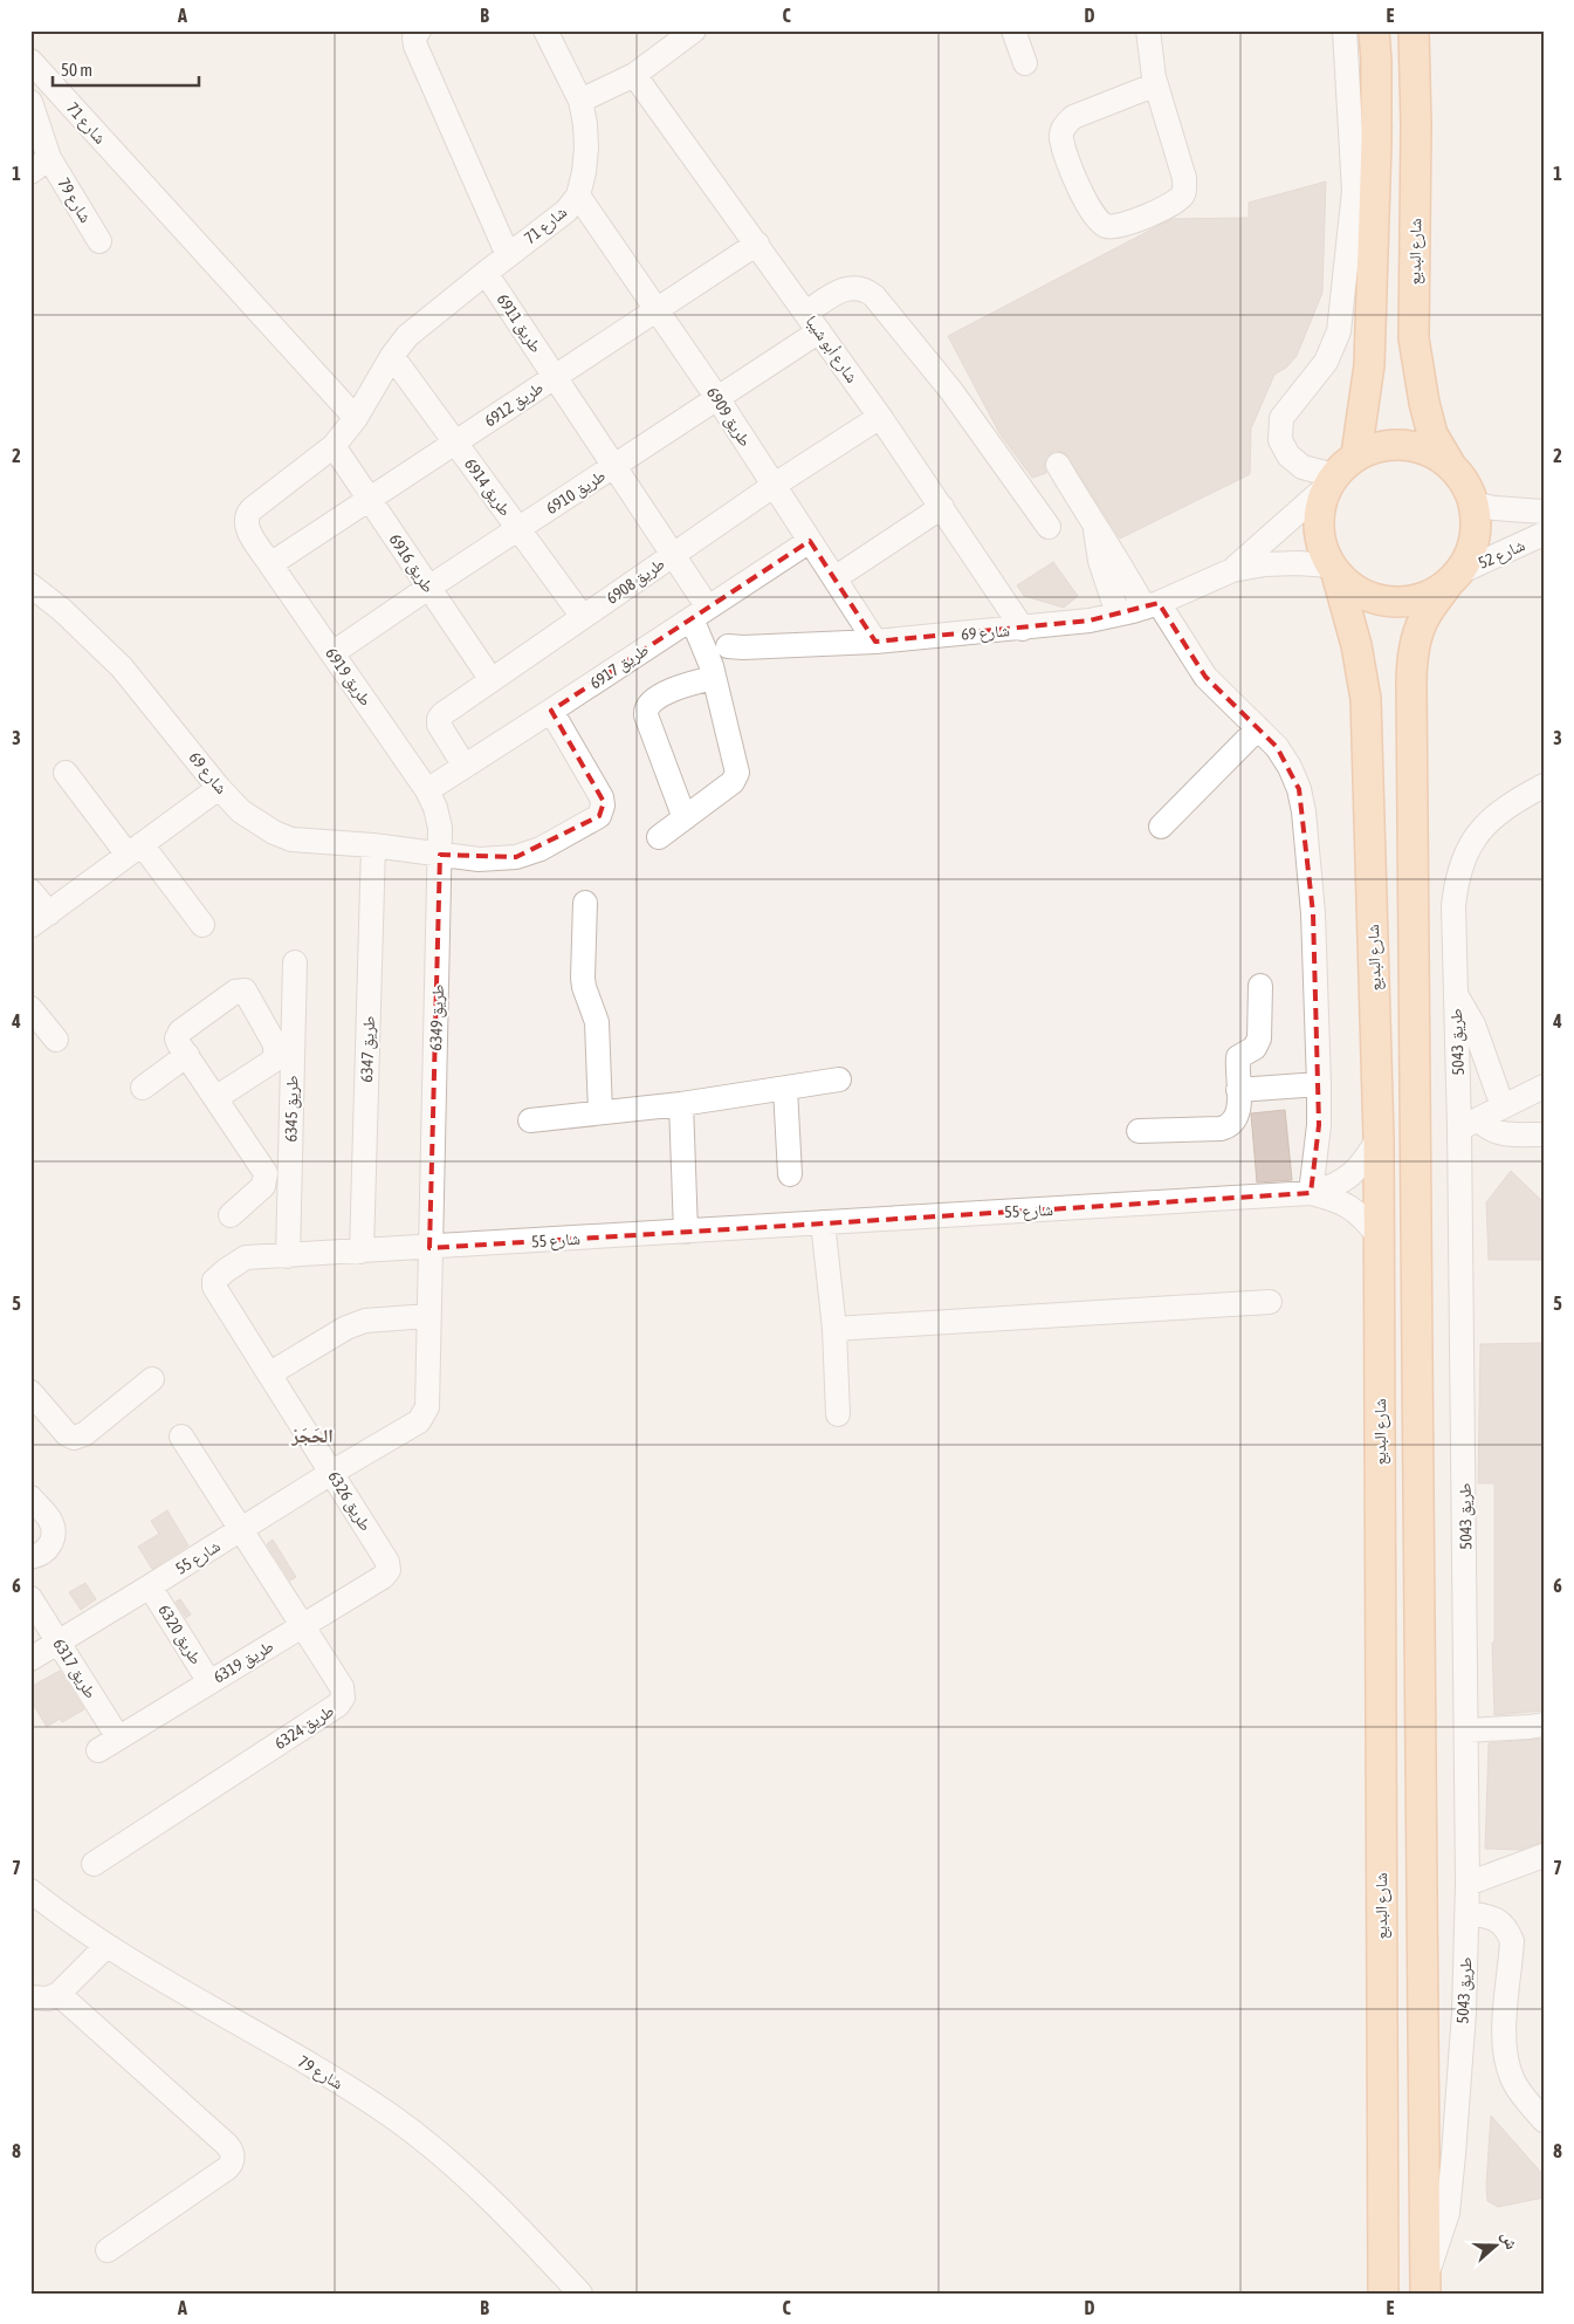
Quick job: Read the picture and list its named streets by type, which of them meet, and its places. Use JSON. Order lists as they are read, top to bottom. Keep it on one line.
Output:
{"streets":{"main road":["شارع البديع"],"street":["شارع 71","شارع 79","طريق 6911","شارع أبو شيبا","طريق 6912","طريق 6909","طريق 6914","طريق 6910","شارع 52","طريق 6916","طريق 6908","شارع 69","طريق 6917","طريق 6919","طريق 6349","طريق 5043","طريق 6347","طريق 6345","شارع 55","طريق 6326","طريق 6320","طريق 6319","طريق 6317","طريق 6324"]},"crossings":[["شارع 71","طريق 6911"],["شارع 71","طريق 6912"],["شارع 71","طريق 6909"],["شارع 71","طريق 6914"],["شارع 71","طريق 6916"],["شارع 71","طريق 6919"],["شارع البديع","شارع 52"],["شارع البديع","شارع 69"],["شارع البديع","شارع 55"],["طريق 6911","طريق 6912"],["طريق 6911","طريق 6910"],["طريق 6911","طريق 6908"],["طريق 6911","طريق 6917"],["شارع أبو شيبا","طريق 6912"],["شارع أبو شيبا","طريق 6910"],["شارع أبو شيبا","طريق 6908"],["شارع أبو شيبا","شارع 69"],["طريق 6912","طريق 6909"],["طريق 6912","طريق 6914"],["طريق 6912","طريق 6916"],["طريق 6912","طريق 6919"],["طريق 6909","طريق 6910"],["طريق 6909","طريق 6908"],["طريق 6909","شارع 69"],["طريق 6909","طريق 6917"],["طريق 6914","طريق 6910"],["طريق 6914","طريق 6908"],["طريق 6910","طريق 6916"],["طريق 6910","طريق 6919"],["شارع 52","شارع 69"],["طريق 6916","طريق 6908"],["طريق 6908","طريق 6917"],["شارع 69","طريق 6917"],["شارع 69","طريق 6349"],["شارع 69","طريق 6347"],["طريق 6917","طريق 6919"],["طريق 6917","طريق 6349"],["طريق 6919","طريق 6349"],["طريق 6349","شارع 55"],["طريق 6345","طريق 6326"],["شارع 55","طريق 6326"],["شارع 55","طريق 6320"],["شارع 55","طريق 6317"],["شارع 55","طريق 6324"],["طريق 6326","طريق 6319"],["طريق 6320","طريق 6319"],["طريق 6319","طريق 6317"],["طريق 6319","طريق 6324"]],"districts":["الحَجَرْ"],"scale_bar":"50 m","north":"right","grid":{"columns":["A","B","C","D","E"],"rows":["1","2","3","4","5","6","7","8"]}}
